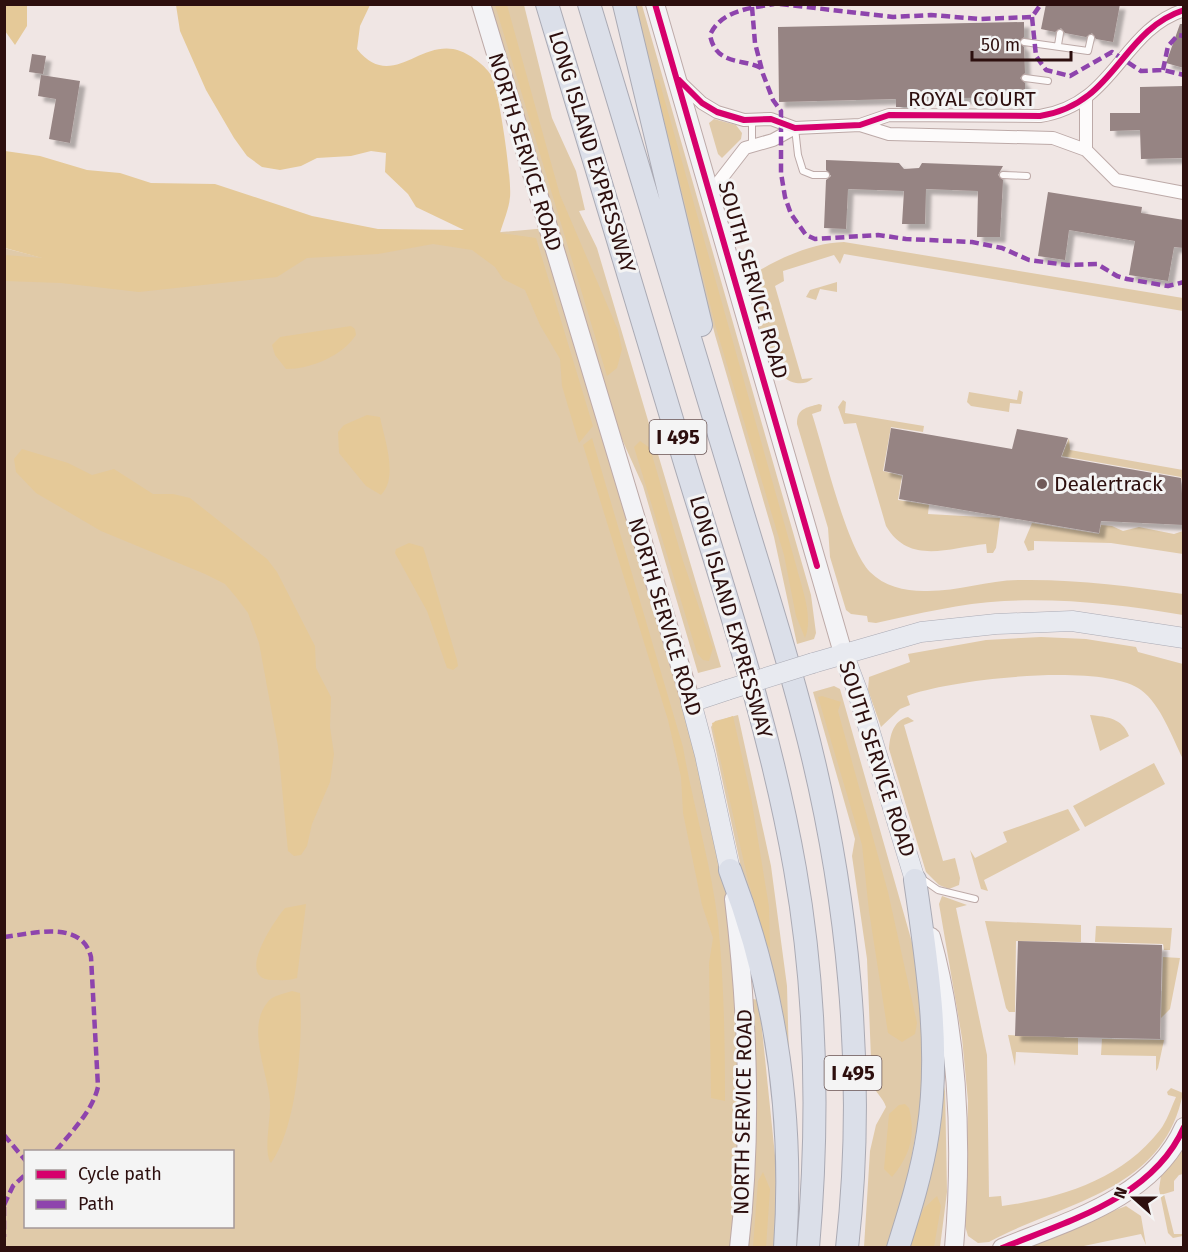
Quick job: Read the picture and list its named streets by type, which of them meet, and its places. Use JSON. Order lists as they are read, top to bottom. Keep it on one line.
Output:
{"streets":{"highway":["LONG ISLAND EXPRESSWAY","I 495"],"main road":["NORTH SERVICE ROAD","SOUTH SERVICE ROAD"],"street":["ROYAL COURT"]},"places":["Dealertrack"],"legend":["Cycle path","Path"],"scale_bar":"50 m","north":"left"}
